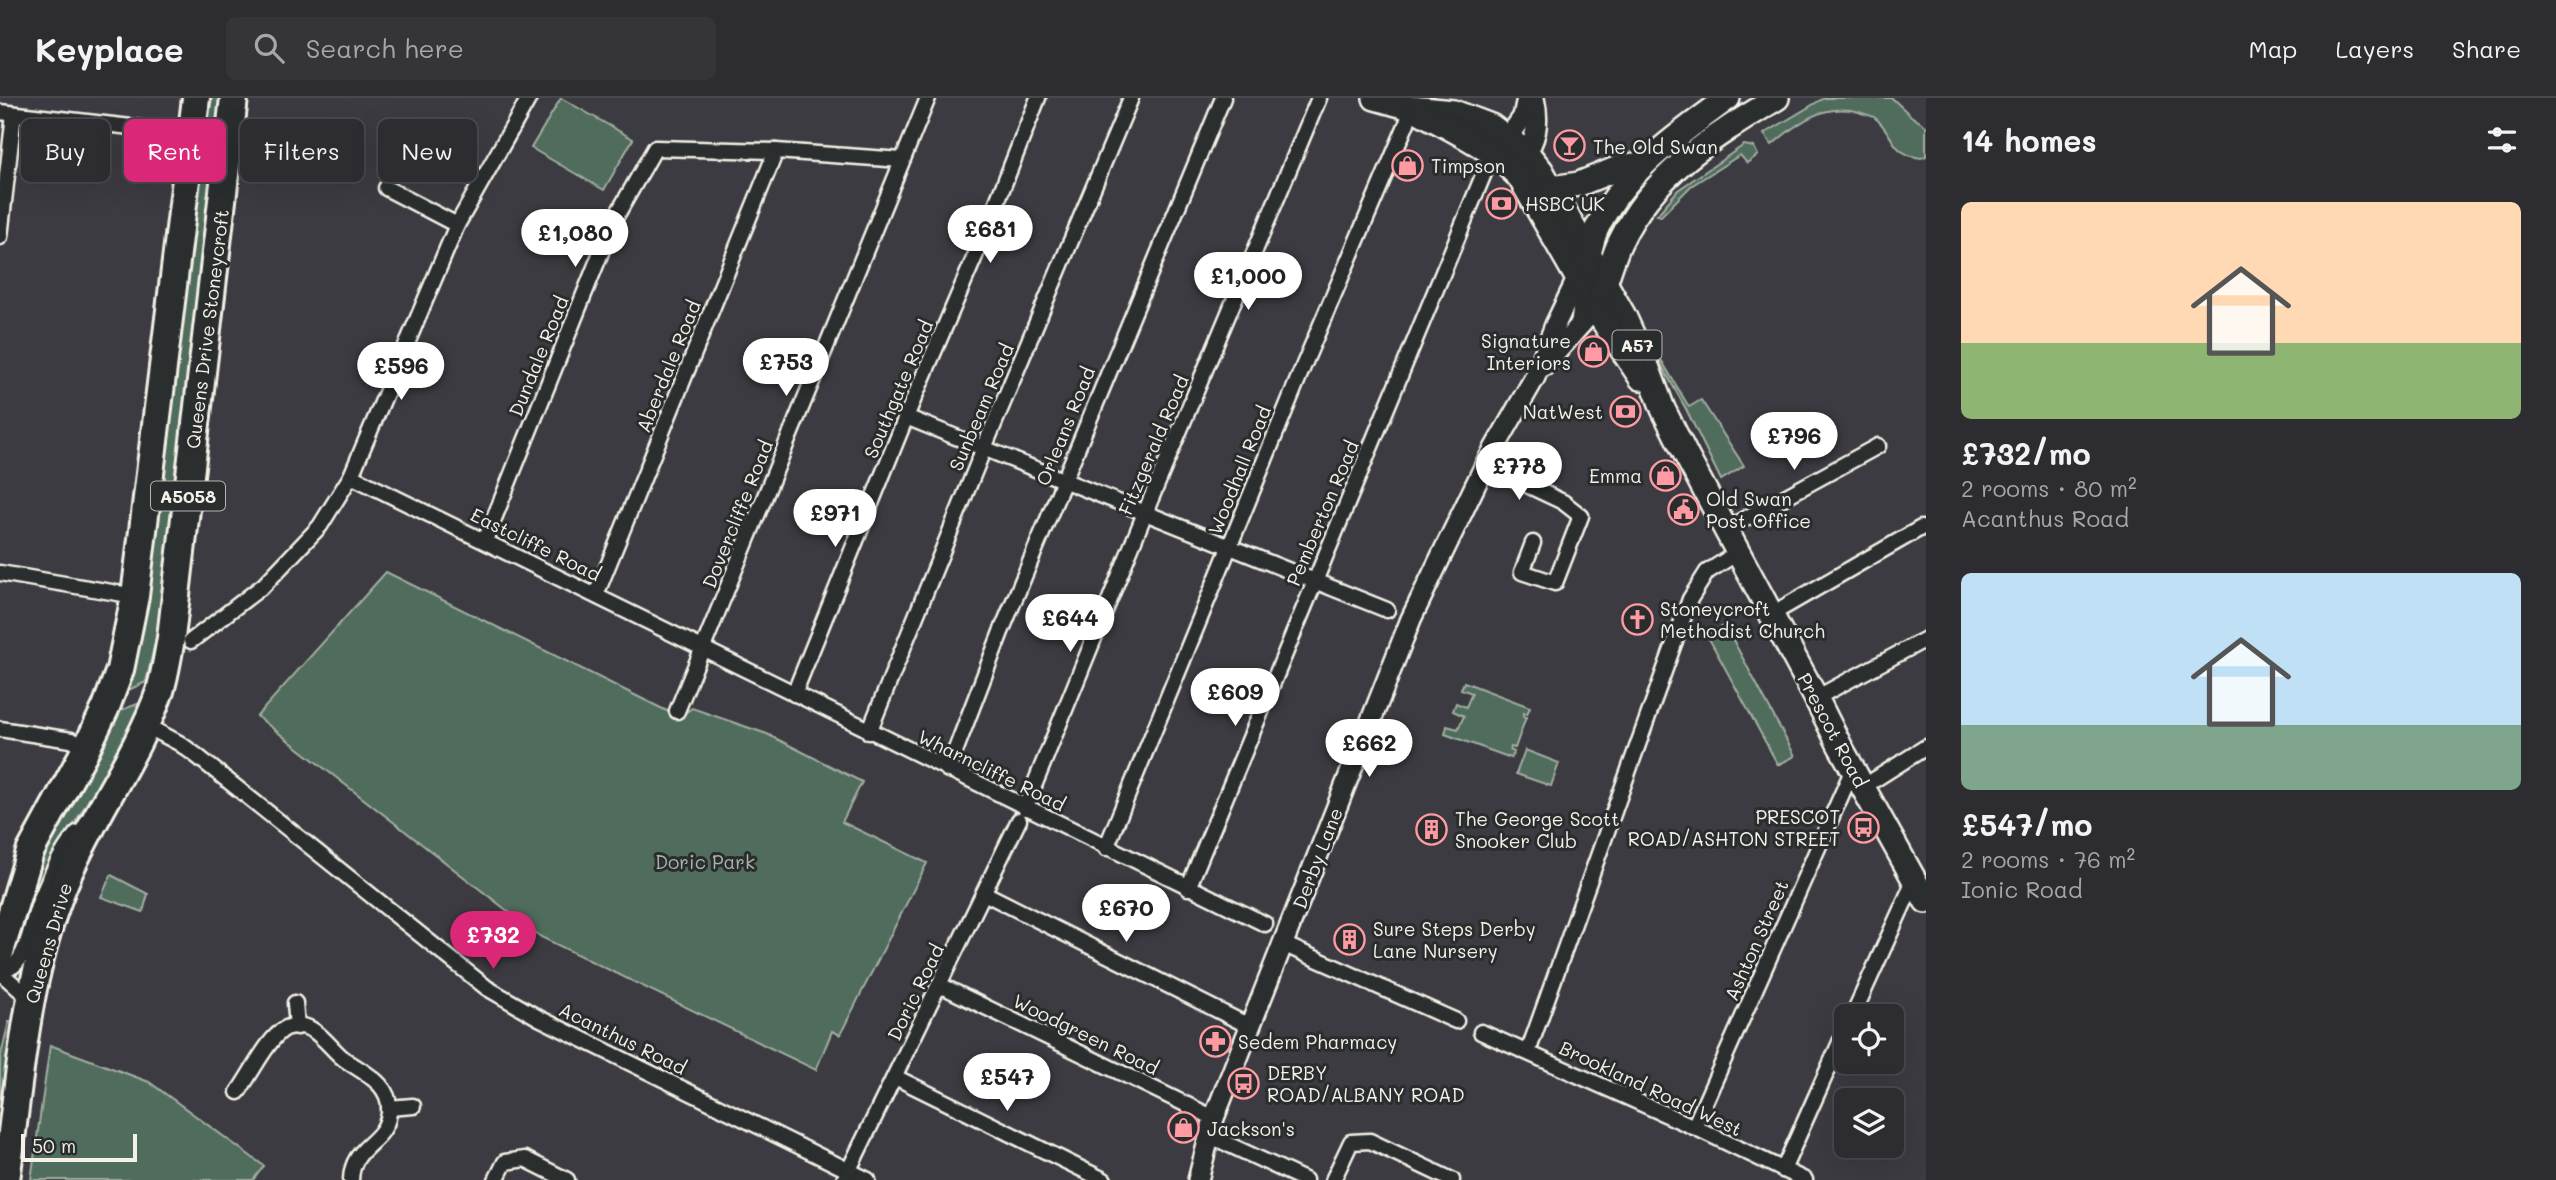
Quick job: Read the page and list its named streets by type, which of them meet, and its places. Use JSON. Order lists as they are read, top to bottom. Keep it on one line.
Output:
{"streets":{"highway":["Queens Drive Stoneycroft","A5058","Queens Drive"],"main road":["A57","Prescot Road"],"street":["Dundale Road","Aberdale Road","Southgate Road","Sunbeam Road","Orleans Road","Fitzgerald Road","Woodhall Road","Pemberton Road","Dovercliffe Road","Eastcliffe Road","Wharncliffe Road","Derby Lane","Ashton Street","Doric Road","Woodgreen Road","Acanthus Road","Brookland Road West"]},"crossings":[["Queens Drive Stoneycroft","Queens Drive"],["Queens Drive Stoneycroft","Acanthus Road"],["Dundale Road","Aberdale Road"],["Dundale Road","Dovercliffe Road"],["Dundale Road","Eastcliffe Road"],["Aberdale Road","Eastcliffe Road"],["Southgate Road","Wharncliffe Road"],["Sunbeam Road","Wharncliffe Road"],["Orleans Road","Wharncliffe Road"],["Fitzgerald Road","Wharncliffe Road"],["Fitzgerald Road","Doric Road"],["Woodhall Road","Prescot Road"],["Woodhall Road","Wharncliffe Road"],["Pemberton Road","Prescot Road"],["Pemberton Road","Wharncliffe Road"],["Dovercliffe Road","Eastcliffe Road"],["Dovercliffe Road","Wharncliffe Road"],["Eastcliffe Road","Wharncliffe Road"],["Prescot Road","Derby Lane"],["Prescot Road","Ashton Street"],["Wharncliffe Road","Doric Road"],["Derby Lane","Woodgreen Road"],["Ashton Street","Brookland Road West"],["Doric Road","Woodgreen Road"],["Doric Road","Acanthus Road"]],"parks":["Doric Park"],"places":{"bar":["The Old Swan"],"shop":["Timpson","Signature Interiors","Emma","Jackson's"],"bank":["HSBC UK","NatWest"],"public building":["Old Swan Post Office"],"church":["Stoneycroft Methodist Church"],"bus stop":["PRESCOT ROAD/ASHTON STREET","DERBY ROAD/ALBANY ROAD"],"building":["The George Scott Snooker Club","Sure Steps Derby Lane Nursery"],"pharmacy":["Sedem Pharmacy"]},"scale_bar":"50 m","page":{"header":"Keyplace","search":"Search here","nav":["Map","Layers","Share"],"heading":"14 homes","chip":["Buy","Rent","Filters","New"],"list":[{"name":"£732/mo","note":"2 rooms · 80 m² · Acanthus Road"},{"name":"£547/mo","note":"2 rooms · 76 m² · Ionic Road"}],"price":["£681","£1,080","£1,000","£753","£596","£796","£778","£971","£644","£609","£662","£670","£732","£547"],"scale":"50 m"}}
